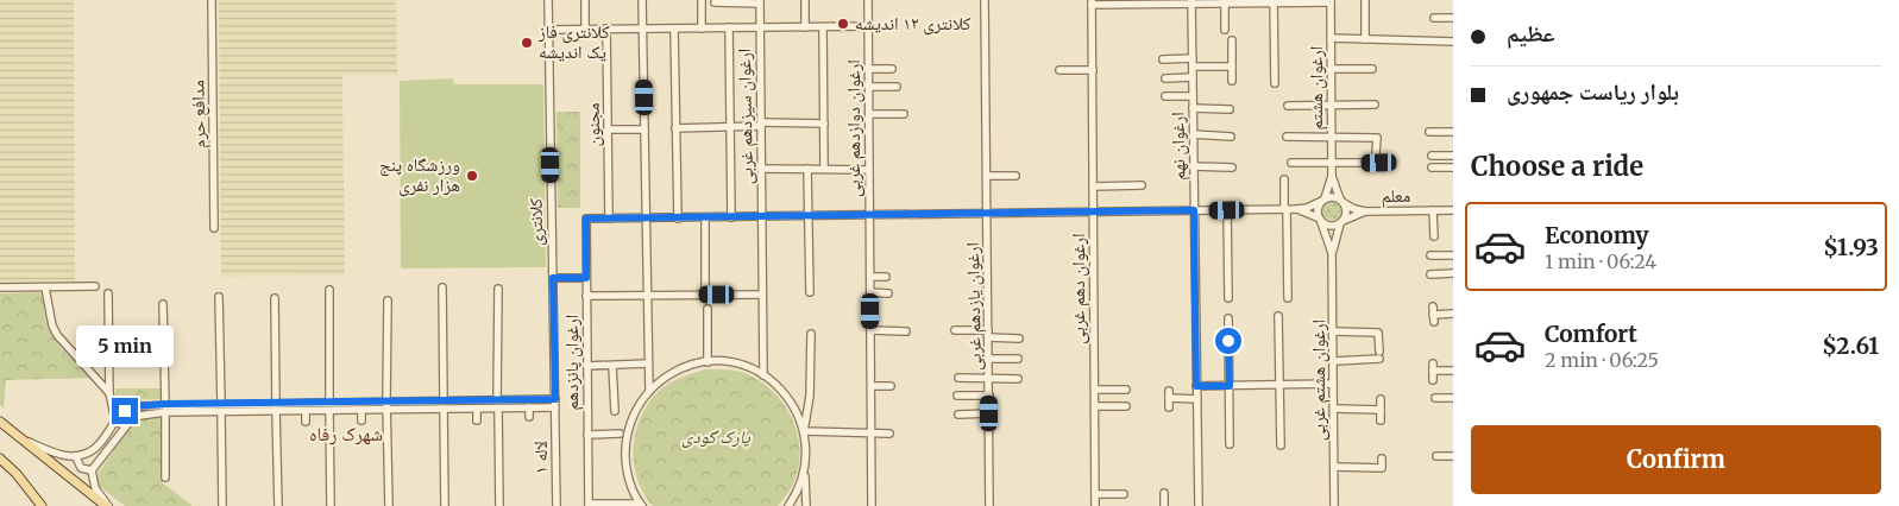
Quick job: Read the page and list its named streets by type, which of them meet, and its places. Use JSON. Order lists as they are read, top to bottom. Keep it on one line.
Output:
{"streets":{"street":["ارغوان هشتم","مدافع حرم","ارغوان سیزدهم غربی","مجنون","ارغوان دوازدهم غربی","ارغوان نهم","معلم","کلانتری","ارغوان دهم غربی","ارغوان یازدهم غربی","ارغوان پانزدهم","ارغوان هشتم غربی","لاله ۱"]},"crossings":[["مجنون","ارغوان پانزدهم"],["کلانتری","لاله ۱"]],"districts":["شهرک رفاه"],"parks":["پارک گودی"],"places":["کلانتری ۱۲ اندیشه","کلانتری فاز یک اندیشه","ورزشگاه پنج هزار نفری"],"page":{"banner":["عظیم","بلوار ریاست جمهوری"],"heading":"Choose a ride","list":[{"name":"Economy","note":"1 min · 06:24","value":"$1.93"},{"name":"Comfort","note":"2 min · 06:25","value":"$2.61"}],"bubble":"5 min","buttons":"Confirm"}}
